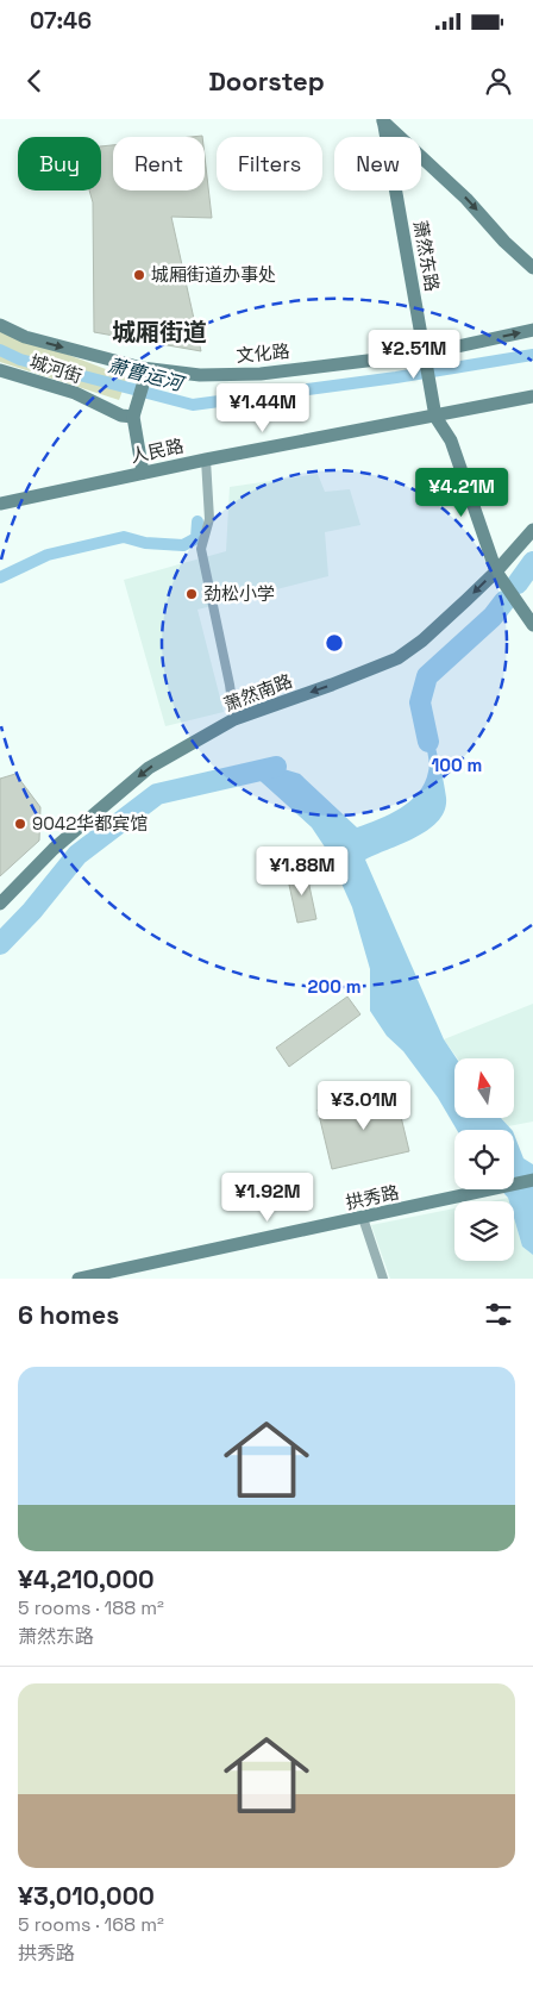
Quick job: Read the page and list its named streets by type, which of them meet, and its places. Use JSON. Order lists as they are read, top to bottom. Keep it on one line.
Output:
{"streets":{"street":["萧然东路","文化路","城河街","人民路","萧然南路","拱秀路"]},"crossings":[["萧然东路","文化路"],["萧然东路","人民路"],["萧然东路","萧然南路"]],"one_way":["文化路","萧然南路"],"districts":["城厢街道"],"water":["萧曹运河"],"places":["城厢街道办事处","劲松小学","9042华都宾馆"],"north":"top","page":{"status":"07:46","header":"Doorstep","chip":["Buy","Rent","Filters","New"],"price":["¥2.51M","¥1.44M","¥4.21M","¥1.88M","¥3.01M","¥1.92M"],"heading":"6 homes","list":[{"name":"¥4,210,000","note":"5 rooms · 188 m² · 萧然东路"},{"name":"¥3,010,000","note":"5 rooms · 168 m² · 拱秀路"}]},"rings":["100 m","200 m"]}
